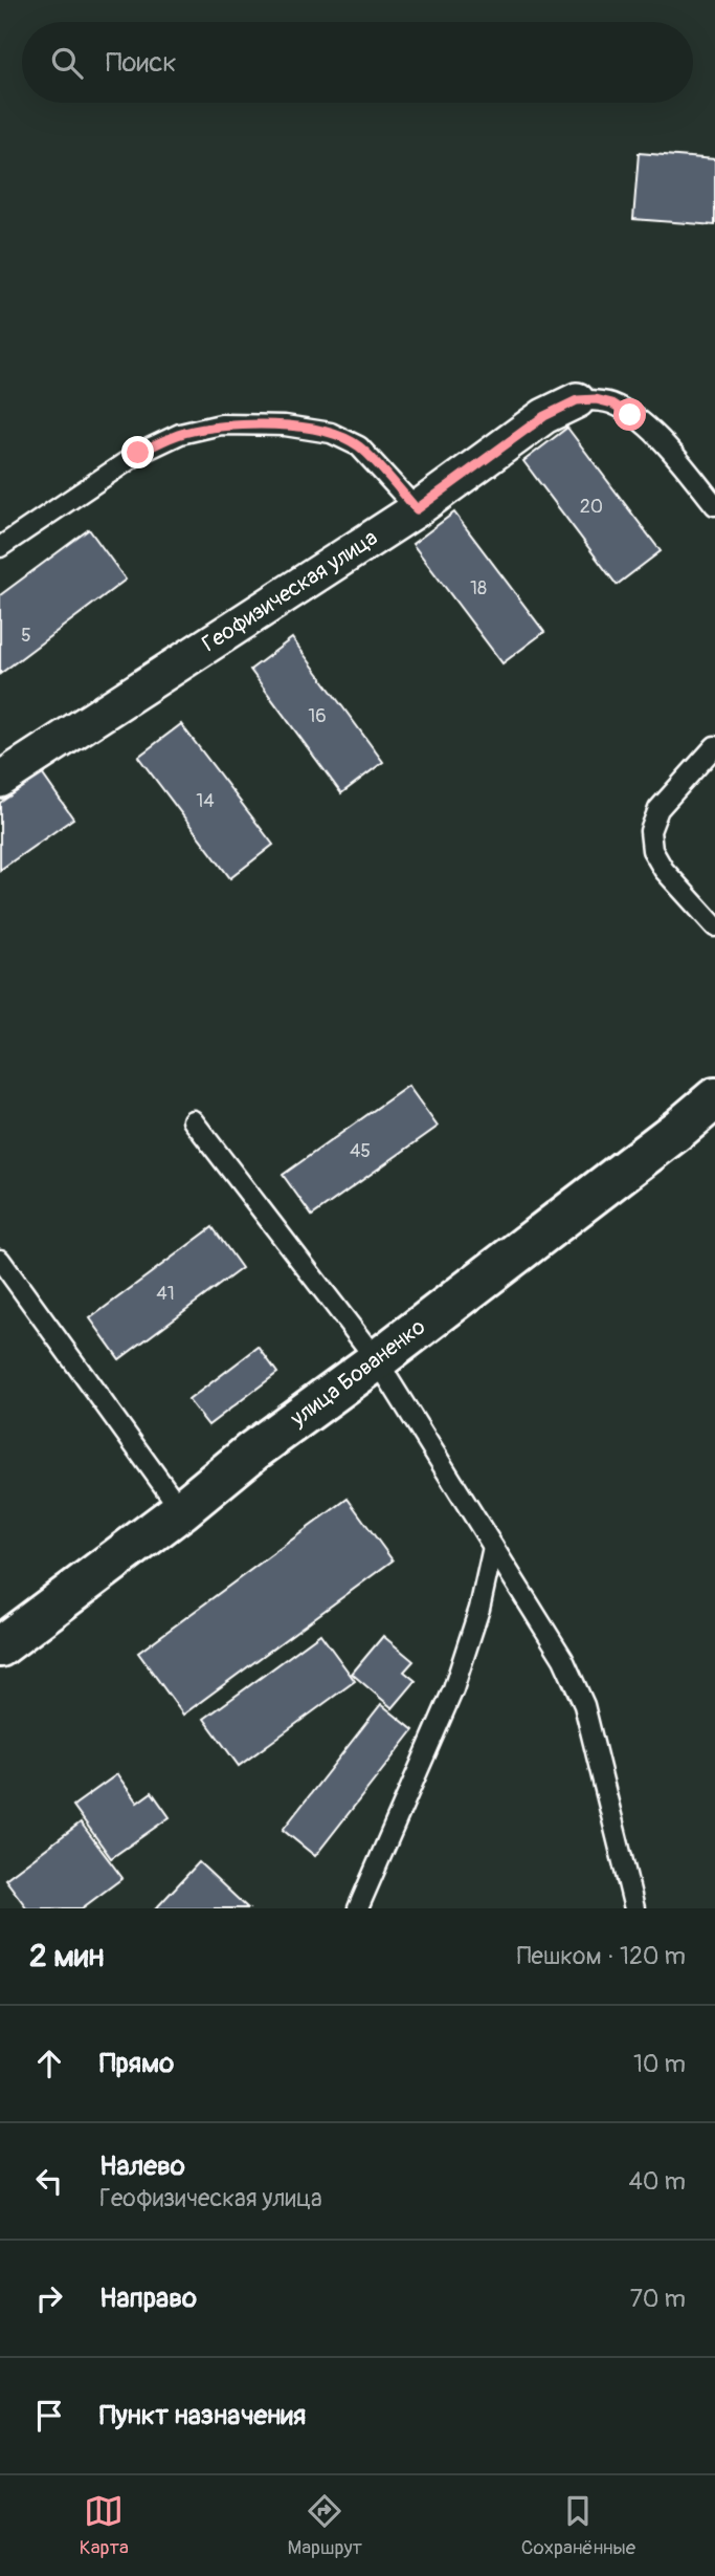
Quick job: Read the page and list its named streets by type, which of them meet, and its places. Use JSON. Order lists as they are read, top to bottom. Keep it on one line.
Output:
{"streets":{"street":["Геофизическая улица","улица Бованенко"]},"house_numbers":["20","18","5","16","14","45","41"],"page":{"search":"Поиск","heading":["2 мин","Пешком · 120 m"],"list":[["Прямо","10 m"],["Налево","Геофизическая улица","40 m"],["Направо","70 m"],"Пункт назначения"],"nav":["Карта","Маршрут","Сохранённые"]}}
